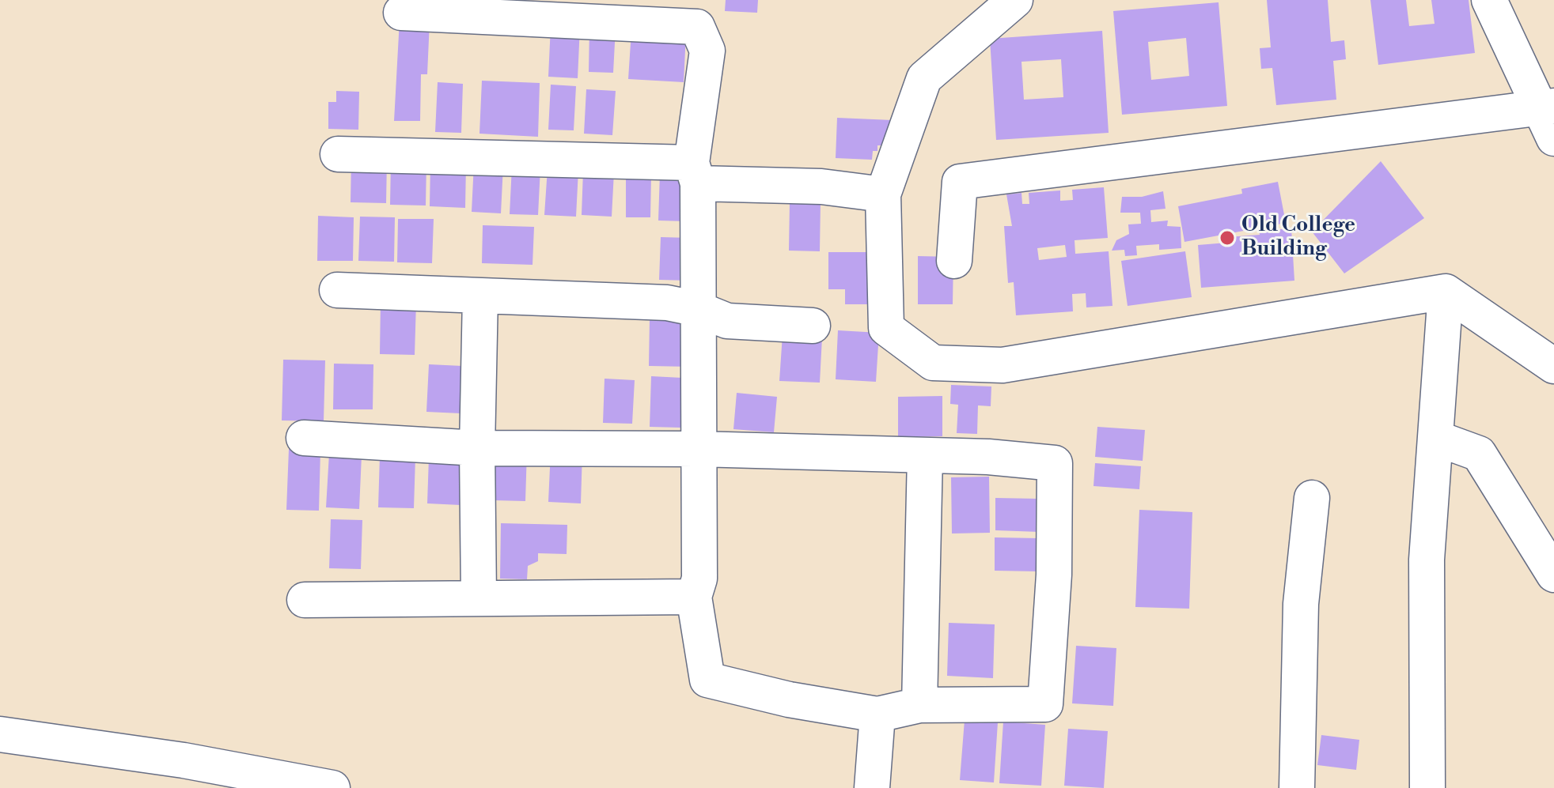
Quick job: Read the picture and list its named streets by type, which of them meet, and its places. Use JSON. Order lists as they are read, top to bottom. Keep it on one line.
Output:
{"places":["Old College Building"]}
